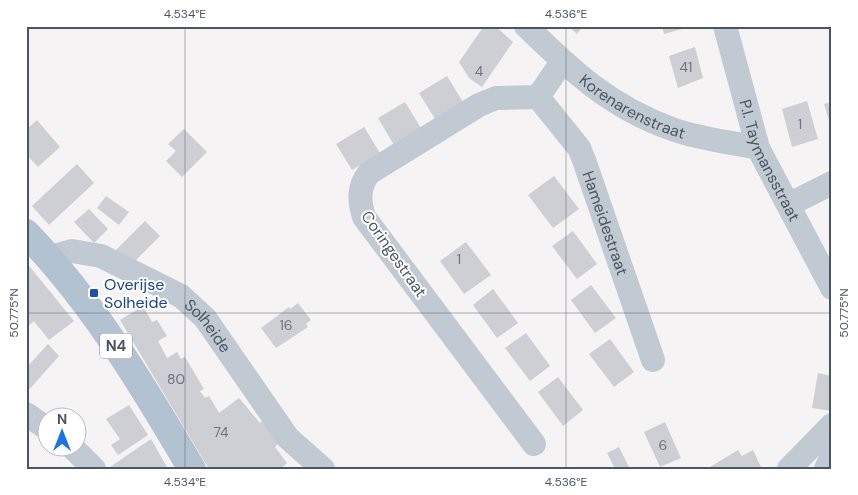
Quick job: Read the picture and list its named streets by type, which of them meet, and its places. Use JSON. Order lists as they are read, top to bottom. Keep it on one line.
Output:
{"streets":{"main road":["N4"],"street":["Korenarenstraat","P.I. Taymansstraat","Hameidestraat","Coringestraat","Solheide"]},"crossings":[["Korenarenstraat","P.I. Taymansstraat"],["Hameidestraat","Coringestraat"],["Solheide","N4"]],"places":{"transit":["Overijse Solheide"]},"house_numbers":["41","4","1","1","16","80","74","6"],"north":"top","coordinates":["4.534°E","4.536°E","50.775°N"]}
